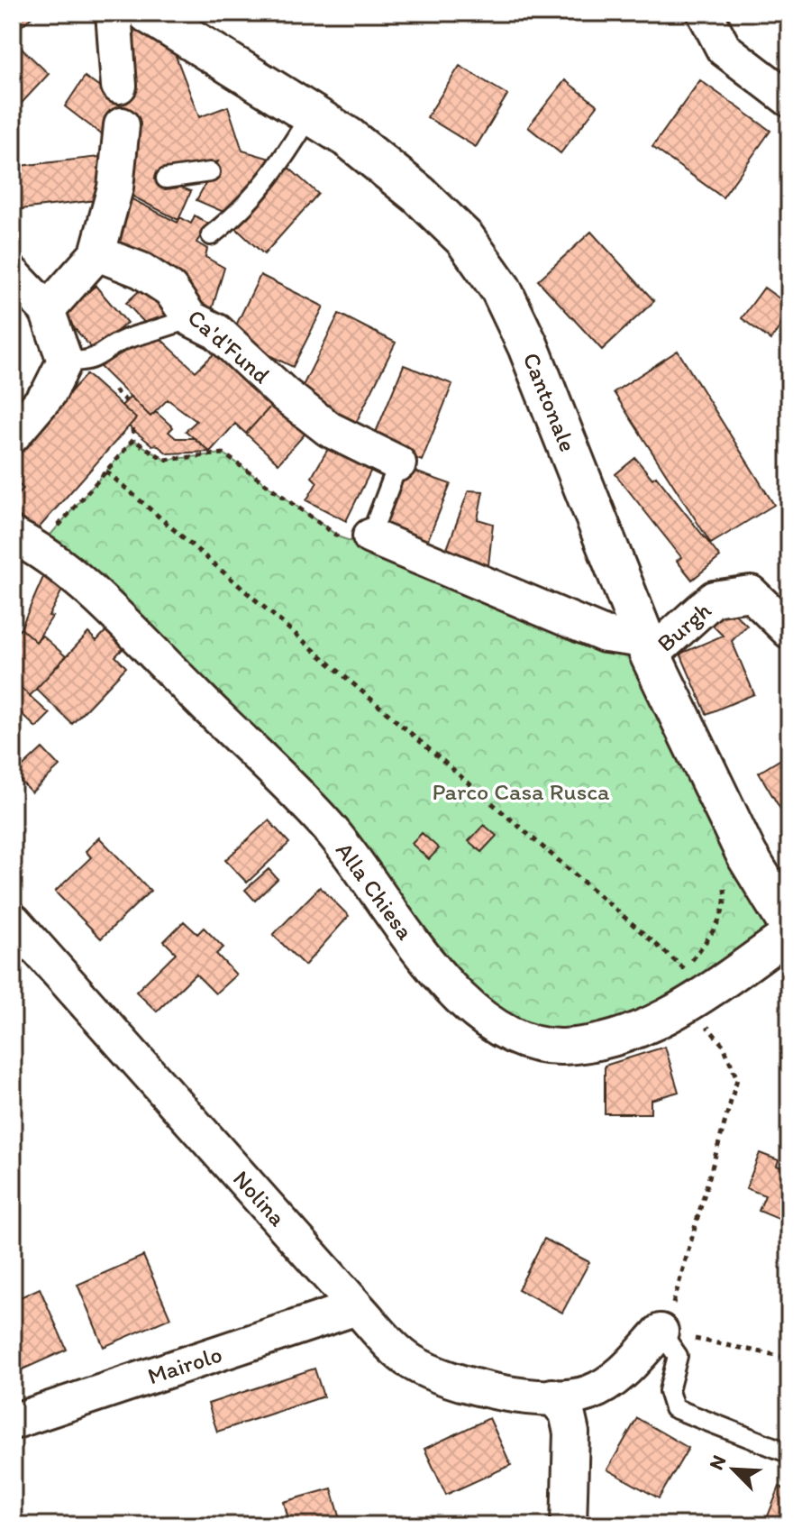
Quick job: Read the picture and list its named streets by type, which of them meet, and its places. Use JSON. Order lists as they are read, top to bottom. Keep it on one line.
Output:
{"streets":{"street":["Ca'd'Fund","Cantonale","Burgh","Alla Chiesa","Nolina","Mairolo"]},"crossings":[["Cantonale","Burgh"],["Nolina","Mairolo"]],"parks":["Parco Casa Rusca"],"north":"top left"}
